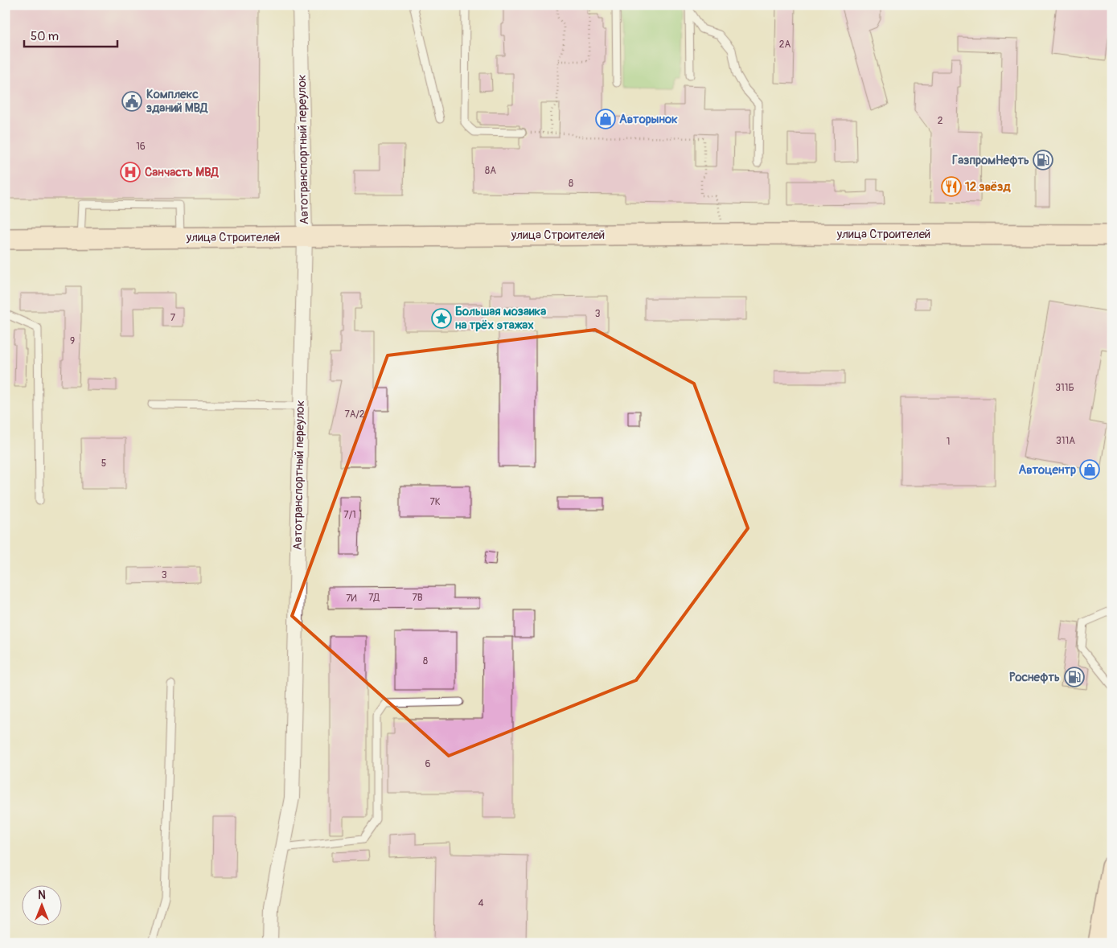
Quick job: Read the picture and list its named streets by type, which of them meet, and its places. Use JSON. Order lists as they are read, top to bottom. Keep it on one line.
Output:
{"streets":{"street":["Автотранспортный переулок","улица Строителей"]},"crossings":[["Автотранспортный переулок","улица Строителей"]],"places":{"public building":["Комплекс зданий МВД"],"shop":["Авторынок","Автоцентр"],"fuel station":["ГазпромНефть","Роснефть"],"hospital":["Санчасть МВД"],"restaurant":["12 звёзд"],"place":["Большая мозаика на трёх этажах"]},"house_numbers":["2А","2","16","8А","8","3","7","9","311Б","7А/2","311А","1","5","7К","7/1","3","7Д","7В","7И","8","6","4"],"scale_bar":"50 m","north":"top"}
